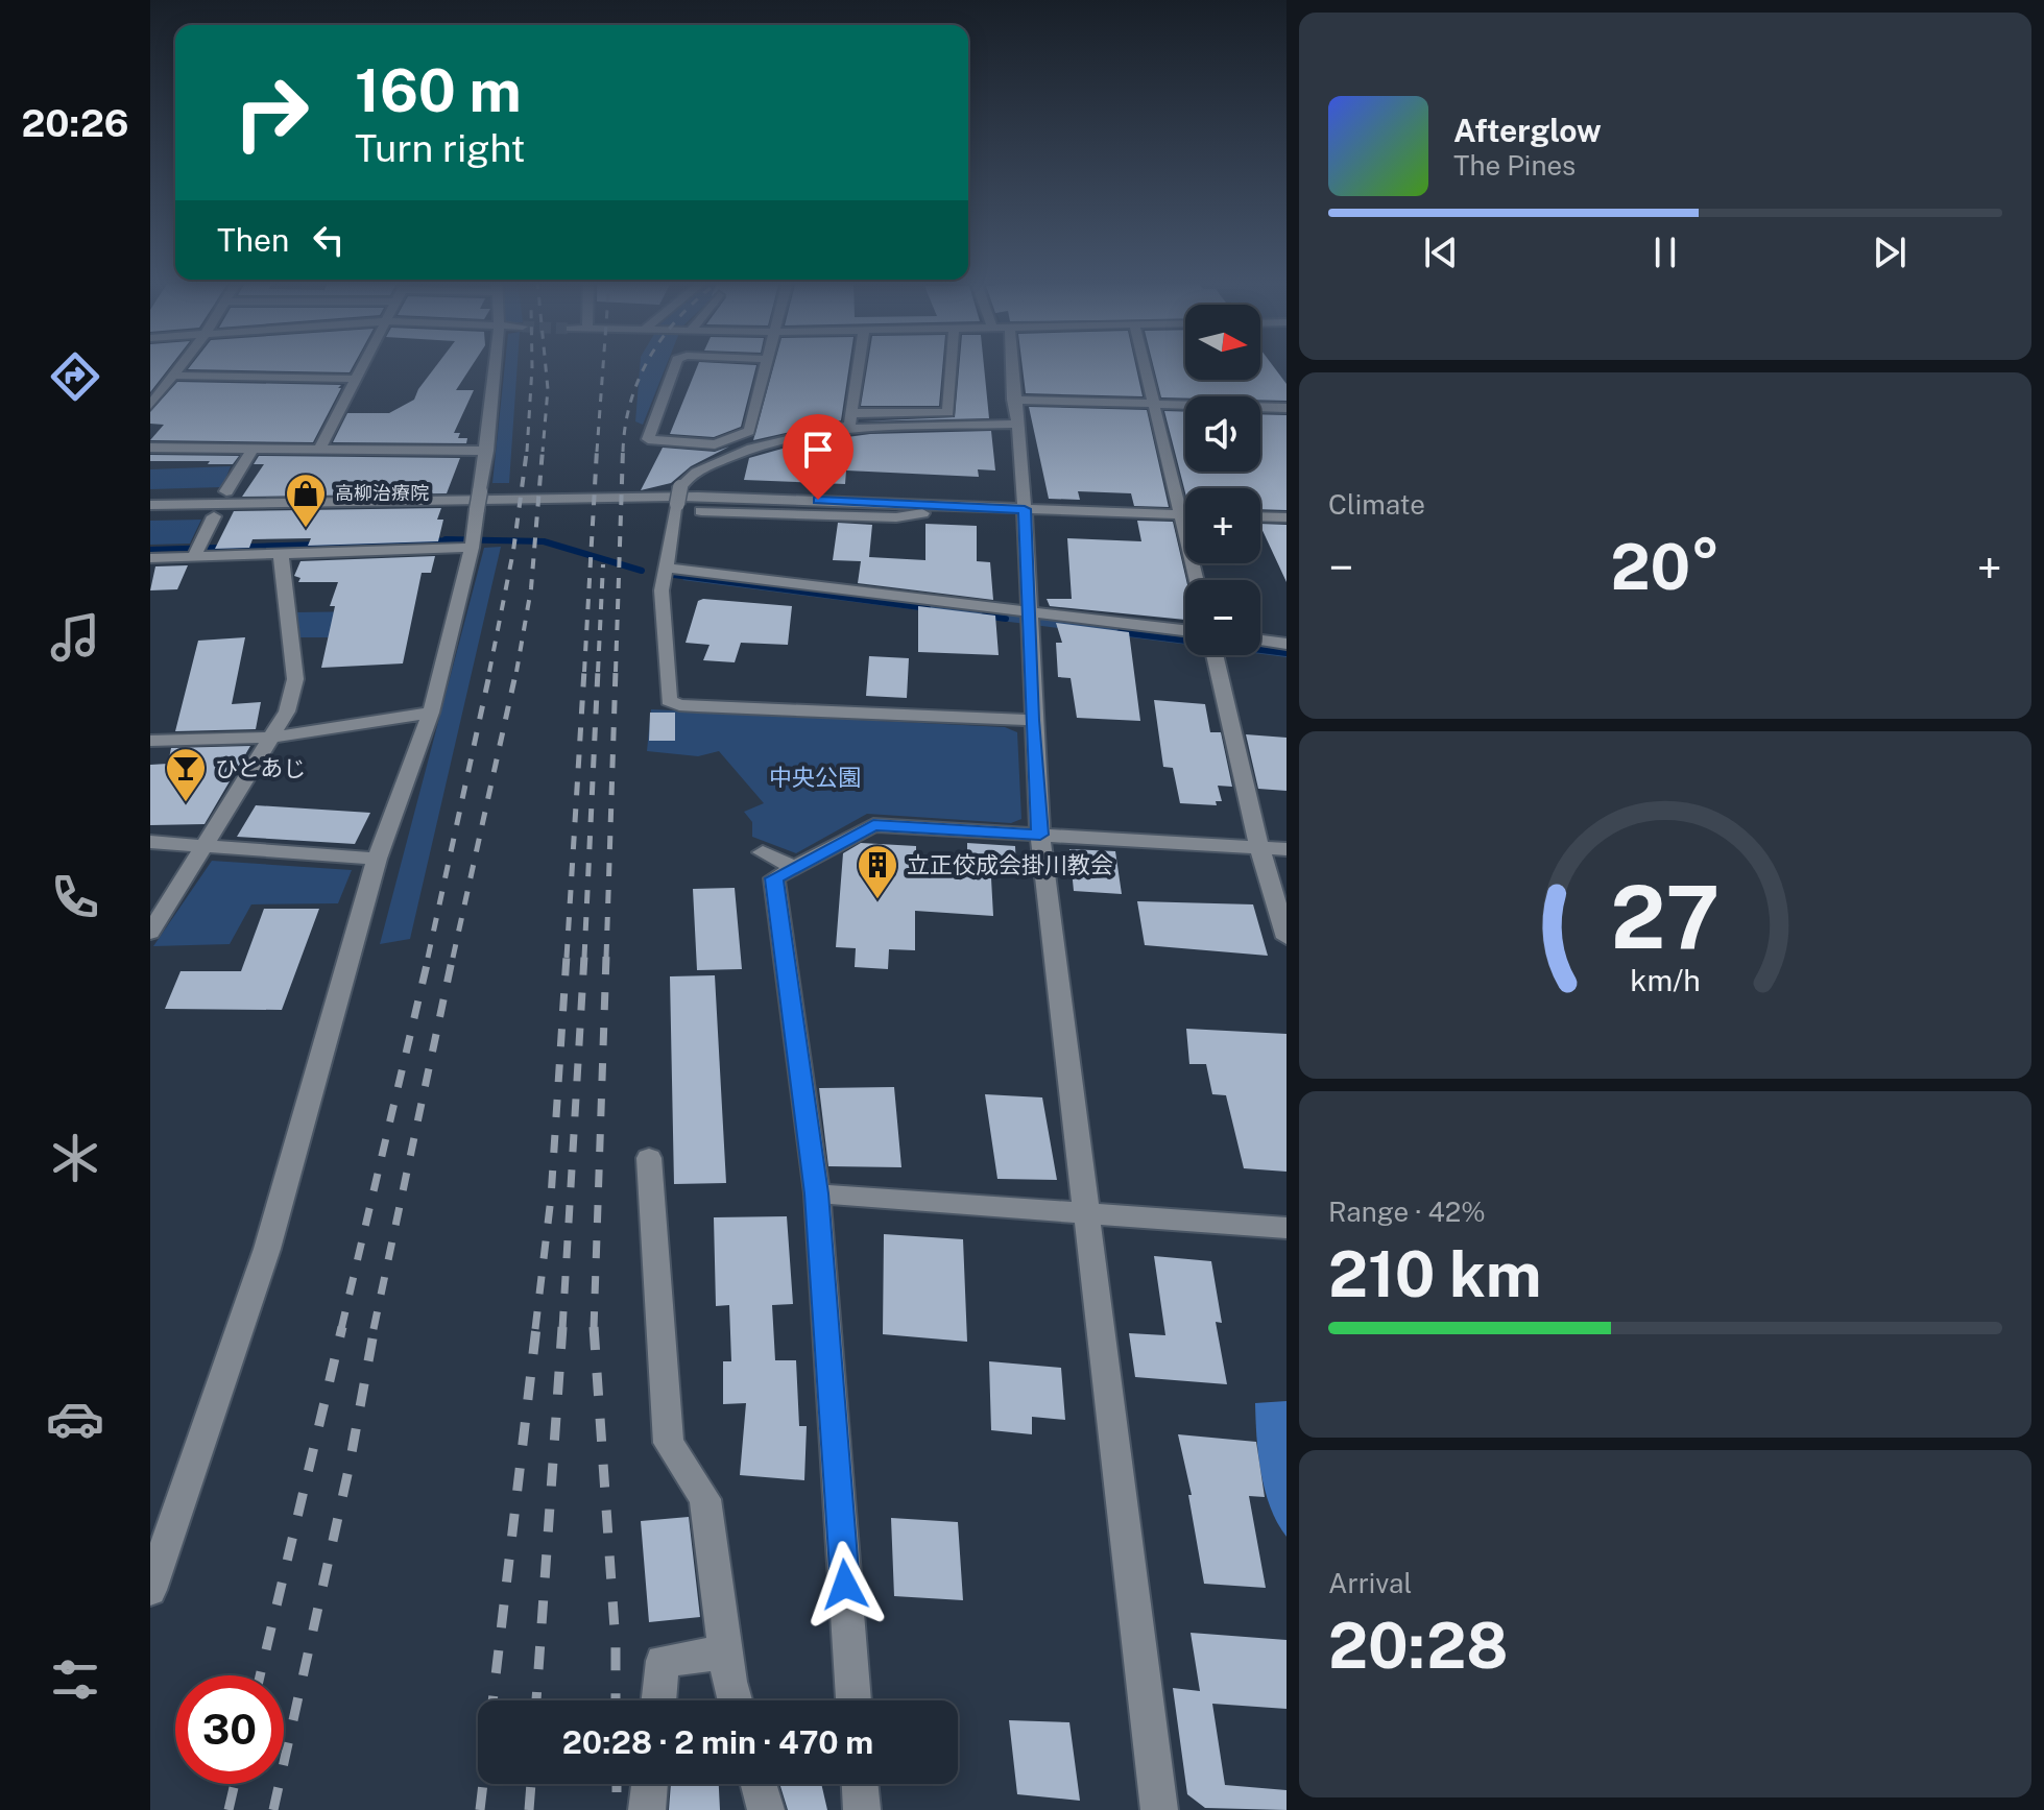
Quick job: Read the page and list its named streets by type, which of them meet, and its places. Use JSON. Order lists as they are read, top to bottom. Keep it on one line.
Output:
{"parks":["中央公園"],"places":{"shop":["高柳治療院"],"bar":["ひとあじ"],"building":["立正佼成会掛川教会"]},"north":"right","page":{"tabs":"20:26","turn":["160 m","Turn right"],"song":["Afterglow","The Pines"],"then":"Then","map_buttons":["+","−"],"tile":["Climate",["Range · 42%","210 km"],["Arrival","20:28"]],"heat":["−","20°","+"],"limit":"30","trip":"20:28 · 2 min · 470 m","gauge":["27","km/h"]}}
